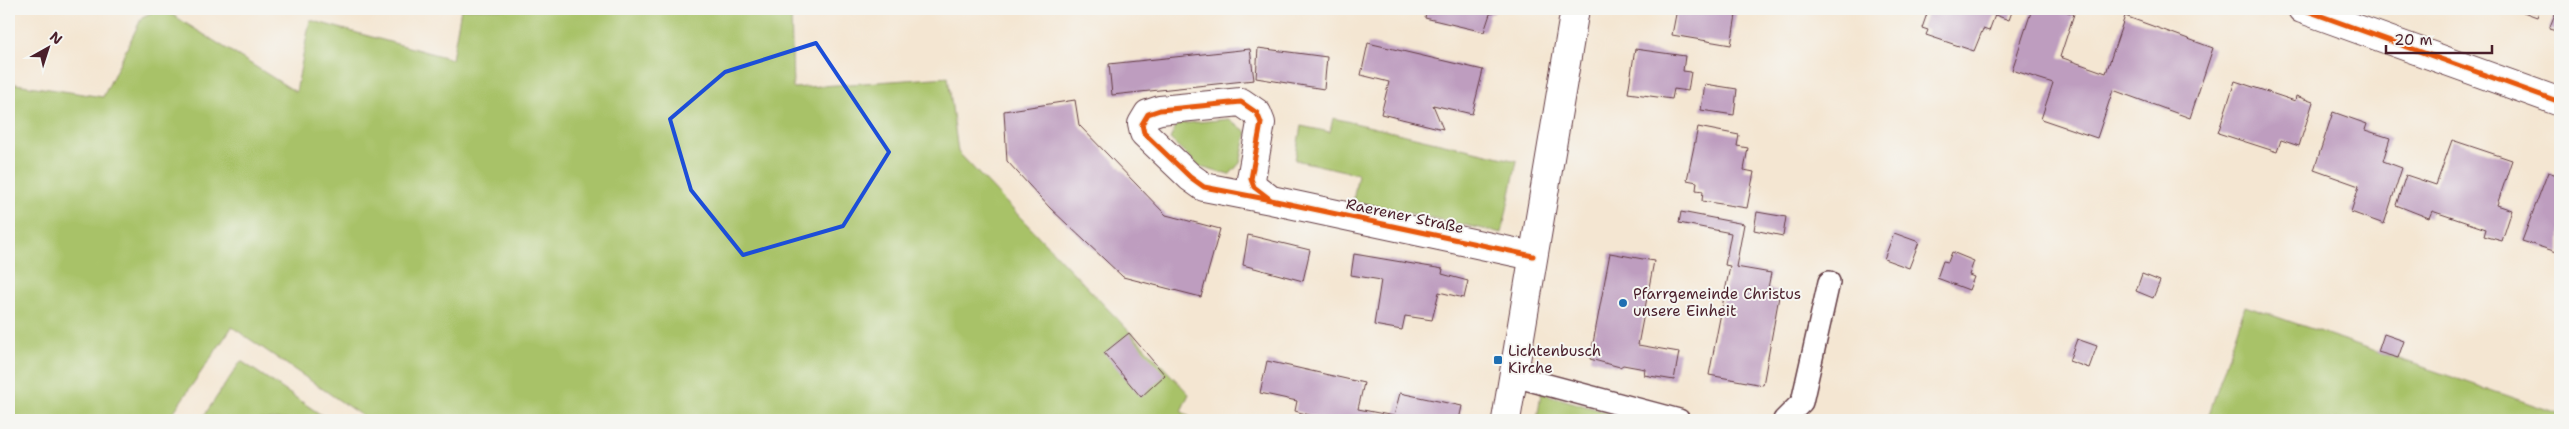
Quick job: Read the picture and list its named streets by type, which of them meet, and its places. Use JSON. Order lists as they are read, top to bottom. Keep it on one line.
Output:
{"streets":{"street":["Raerener Straße"]},"places":{"other":["Pfarrgemeinde Christus unsere Einheit"],"transit":["Lichtenbusch Kirche"]},"scale_bar":"20 m","north":"top right"}
